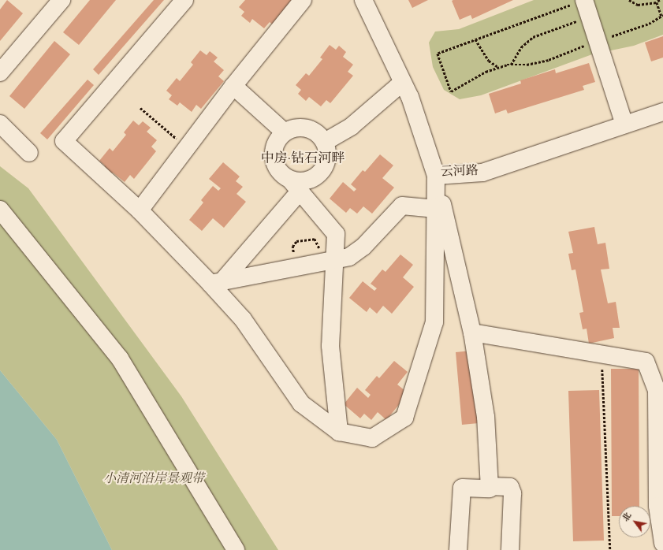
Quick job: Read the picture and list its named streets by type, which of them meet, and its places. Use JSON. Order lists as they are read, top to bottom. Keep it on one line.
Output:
{"streets":{"street":["云河路"]},"districts":["中房·钻石河畔"],"parks":["小清河沿岸景观带"],"north":"top left"}
